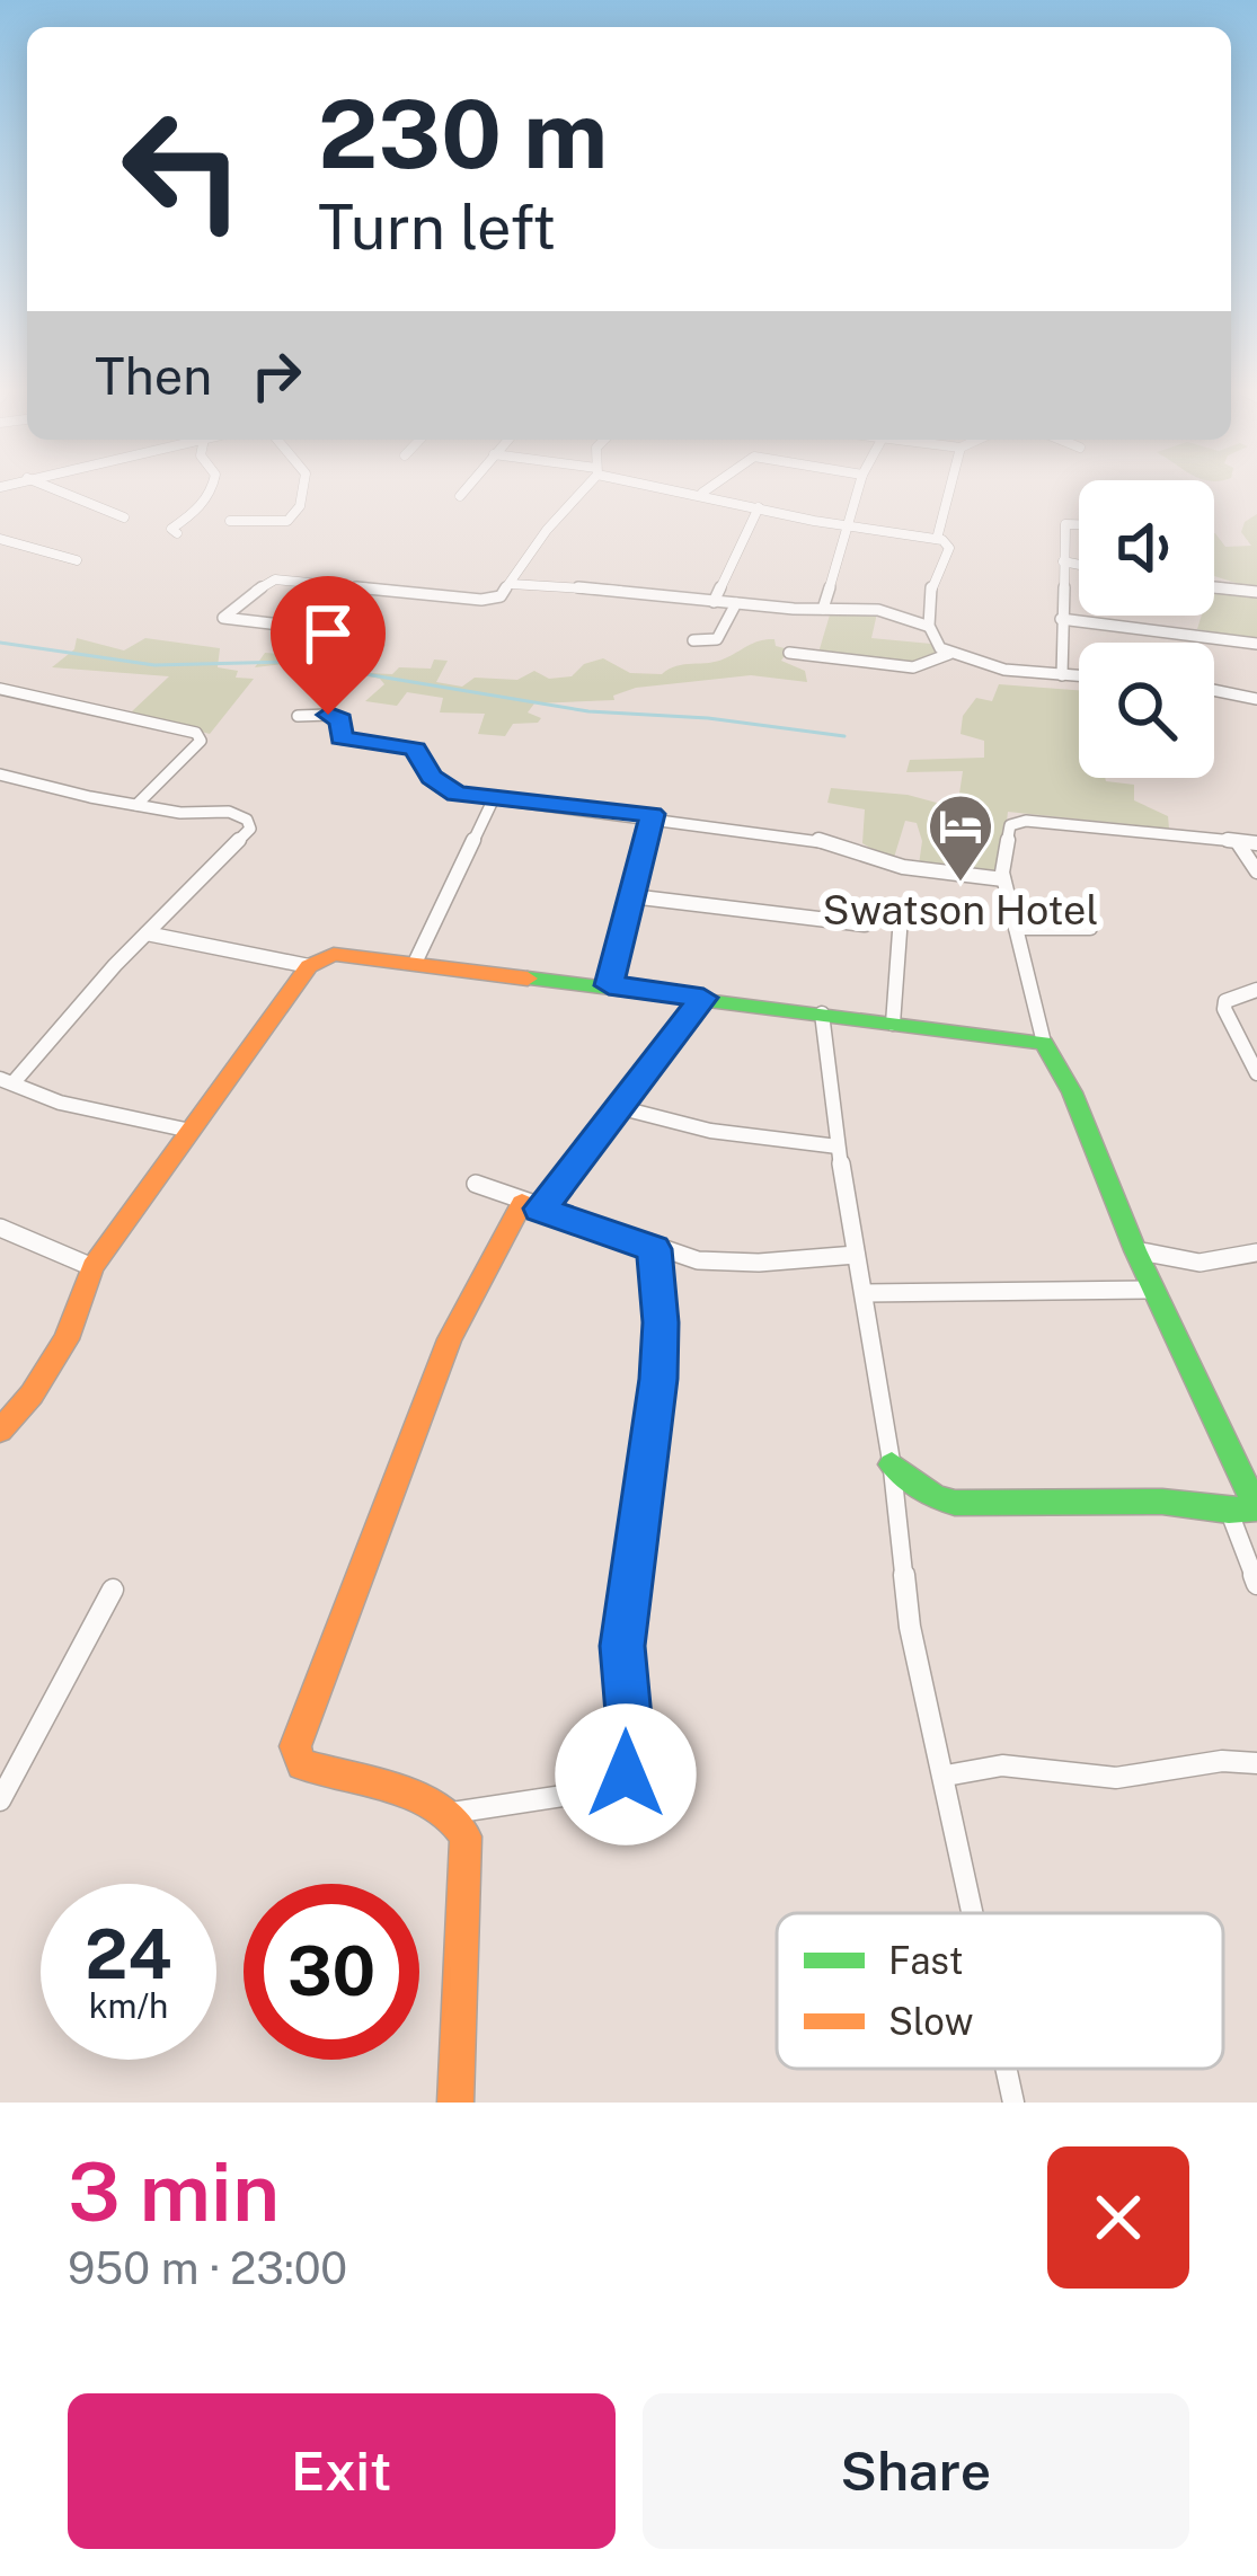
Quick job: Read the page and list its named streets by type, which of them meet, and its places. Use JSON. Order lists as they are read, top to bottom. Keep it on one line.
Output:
{"places":{"hotel":["Swatson Hotel"]},"legend":["Fast","Slow"],"page":{"turn":["230 m","Turn left"],"then":"Then","speed":"24 km/h","limit":"30","heading":["3 min","950 m · 23:00"],"buttons":["Exit","Share"]}}
